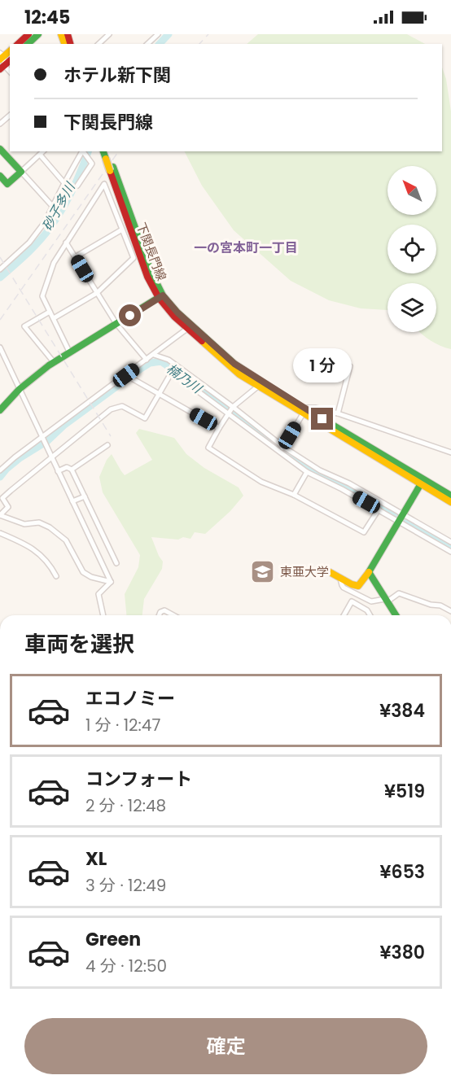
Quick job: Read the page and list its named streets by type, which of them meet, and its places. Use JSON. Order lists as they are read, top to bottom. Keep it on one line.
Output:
{"streets":{"main road":["下関長門線"]},"districts":["一の宮本町一丁目"],"water":["砂子多川","楠乃川"],"places":{"school or university":["東亜大学"]},"north":"top left","page":{"status":"12:45","banner":["ホテル新下関","下関長門線"],"bubble":"1 分","heading":"車両を選択","list":[{"name":"エコノミー","note":"1 分 · 12:47","value":"¥384"},{"name":"コンフォート","note":"2 分 · 12:48","value":"¥519"},{"name":"XL","note":"3 分 · 12:49","value":"¥653"},{"name":"Green","note":"4 分 · 12:50","value":"¥380"}],"buttons":"確定"}}
